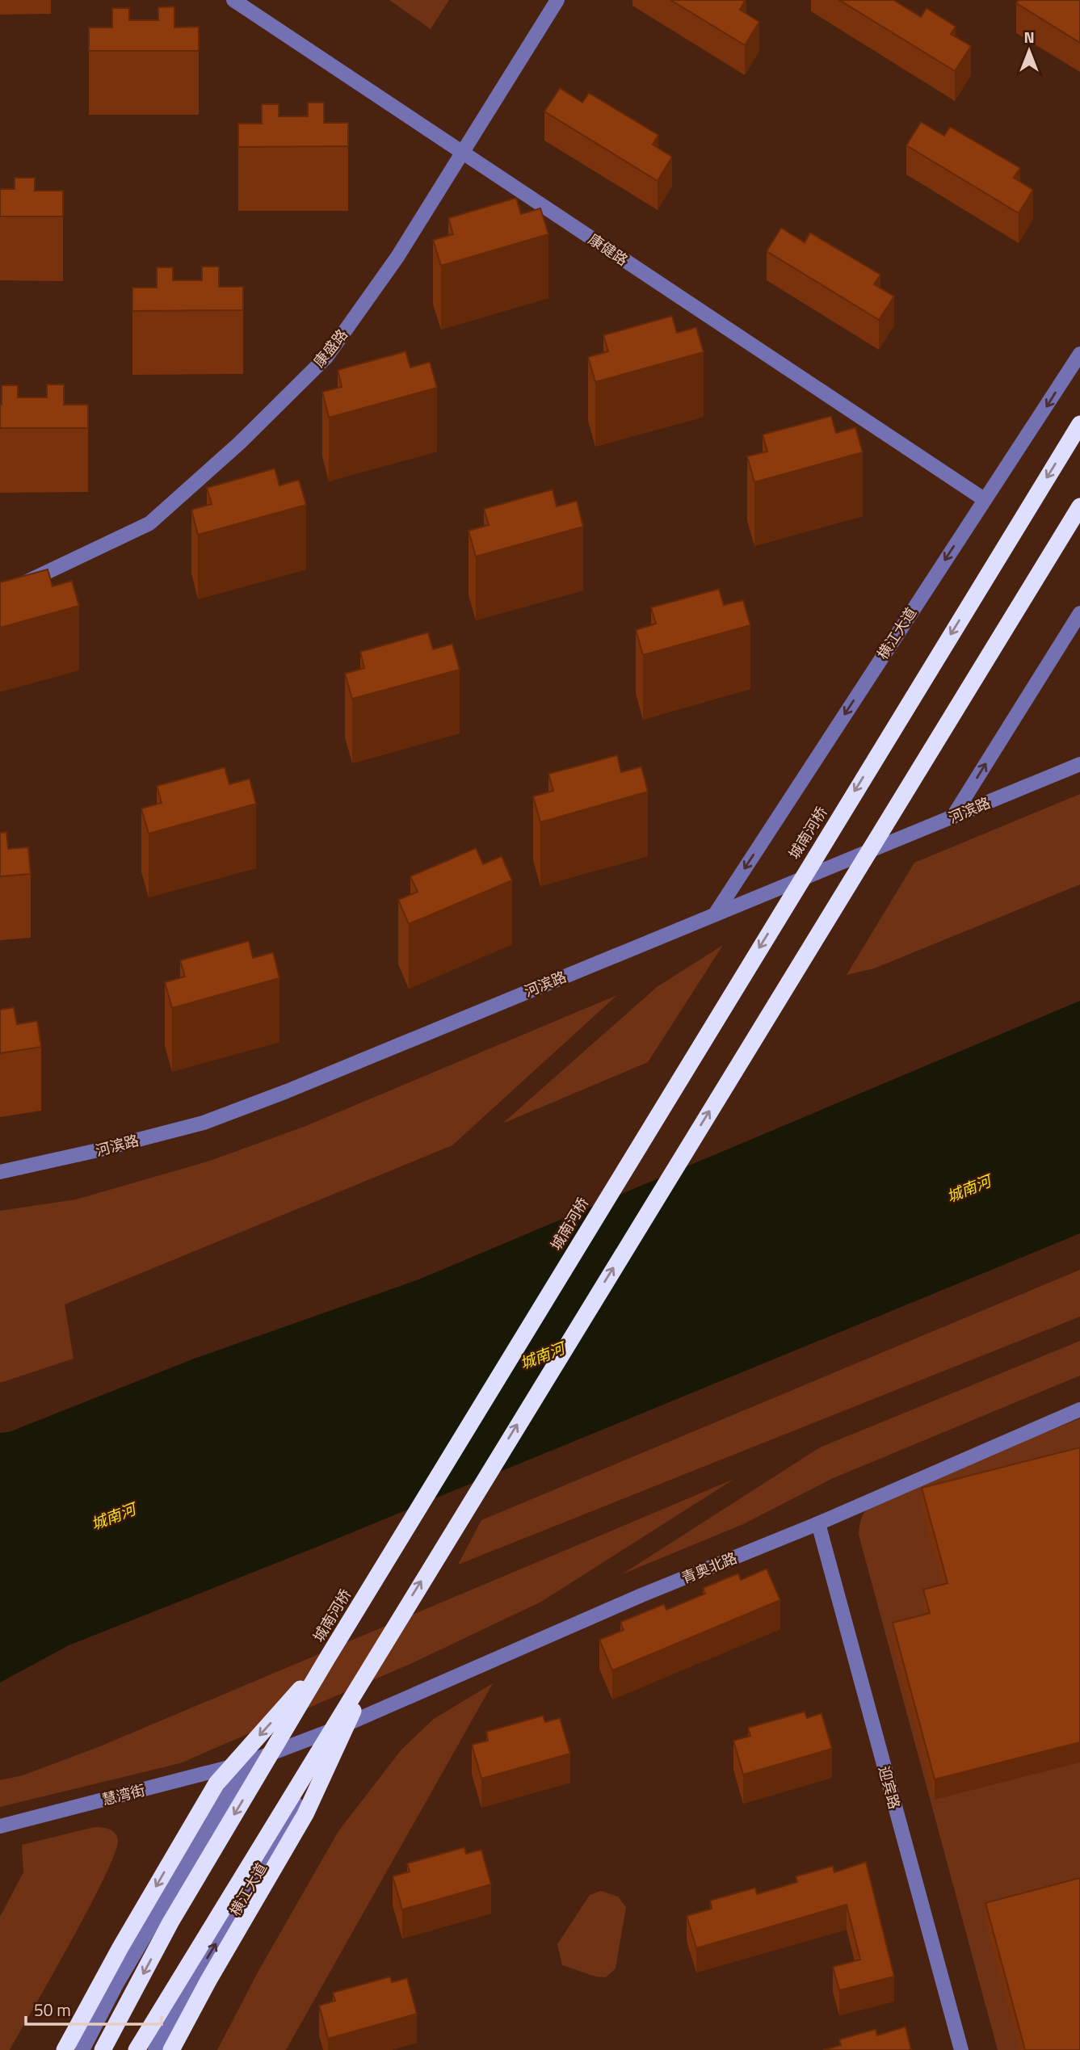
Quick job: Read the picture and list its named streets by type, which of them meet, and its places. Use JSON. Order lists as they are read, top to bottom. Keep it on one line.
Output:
{"streets":{"highway":["城南河桥"],"street":["康健路","康盛路","横江大道","河滨路","青奥北路","迎宾路","慧湾街"]},"crossings":[["康健路","康盛路"],["康健路","横江大道"],["横江大道","河滨路"],["横江大道","青奥北路"],["青奥北路","迎宾路"],["青奥北路","慧湾街"]],"water":["城南河"],"scale_bar":"50 m","north":"top"}
